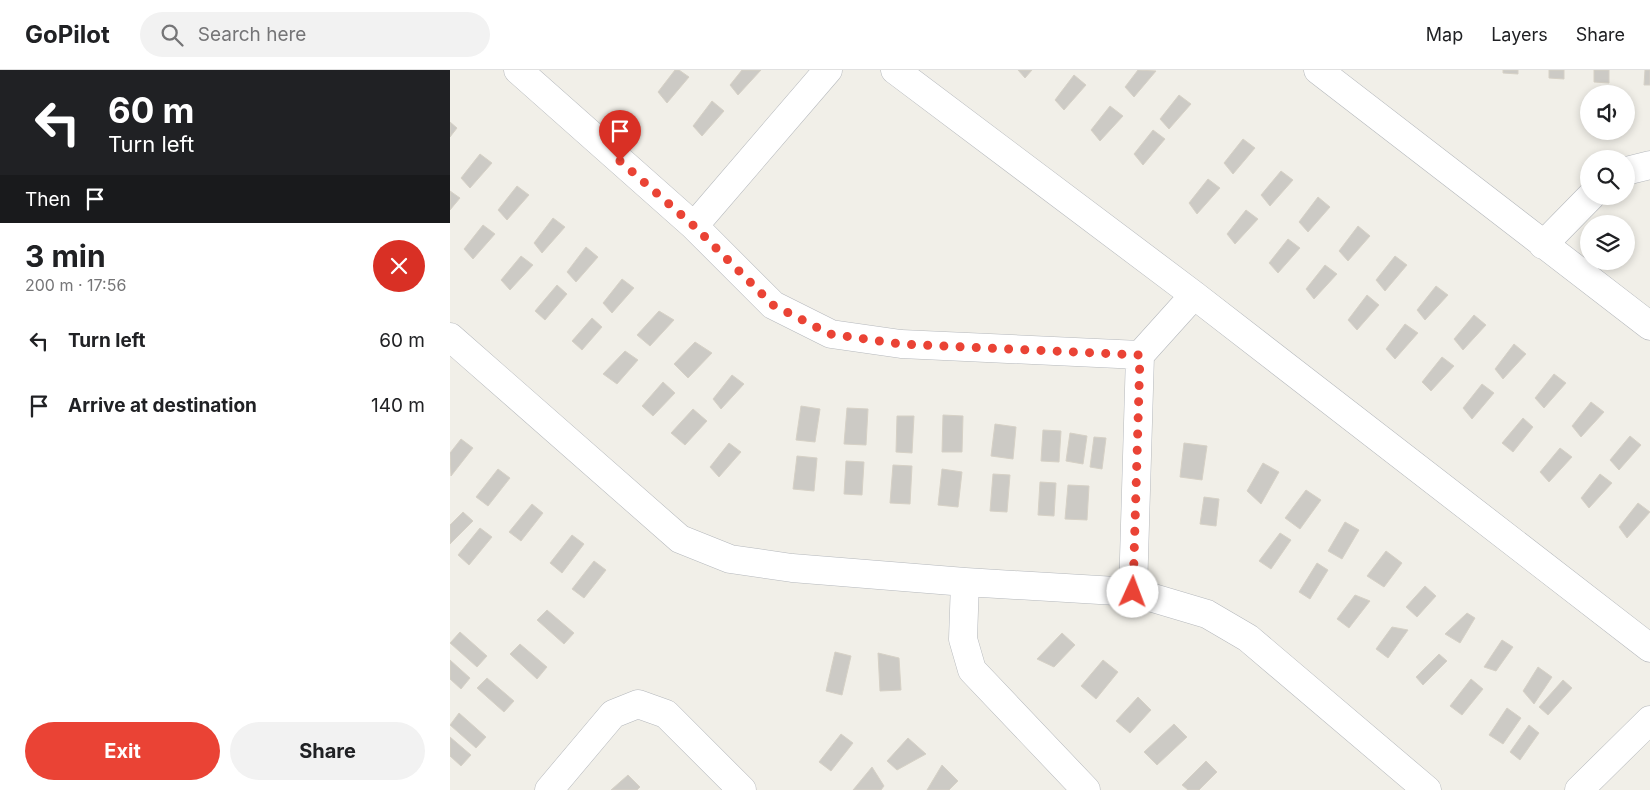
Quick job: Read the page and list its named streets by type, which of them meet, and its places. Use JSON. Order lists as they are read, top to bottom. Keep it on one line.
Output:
{"page":{"header":"GoPilot","search":"Search here","nav":["Map","Layers","Share"],"turn":["60 m","Turn left"],"then":"Then","heading":["3 min","200 m · 17:56"],"list":[{"name":"Turn left","value":"60 m"},{"name":"Arrive at destination","value":"140 m"}],"buttons":["Exit","Share"]}}
